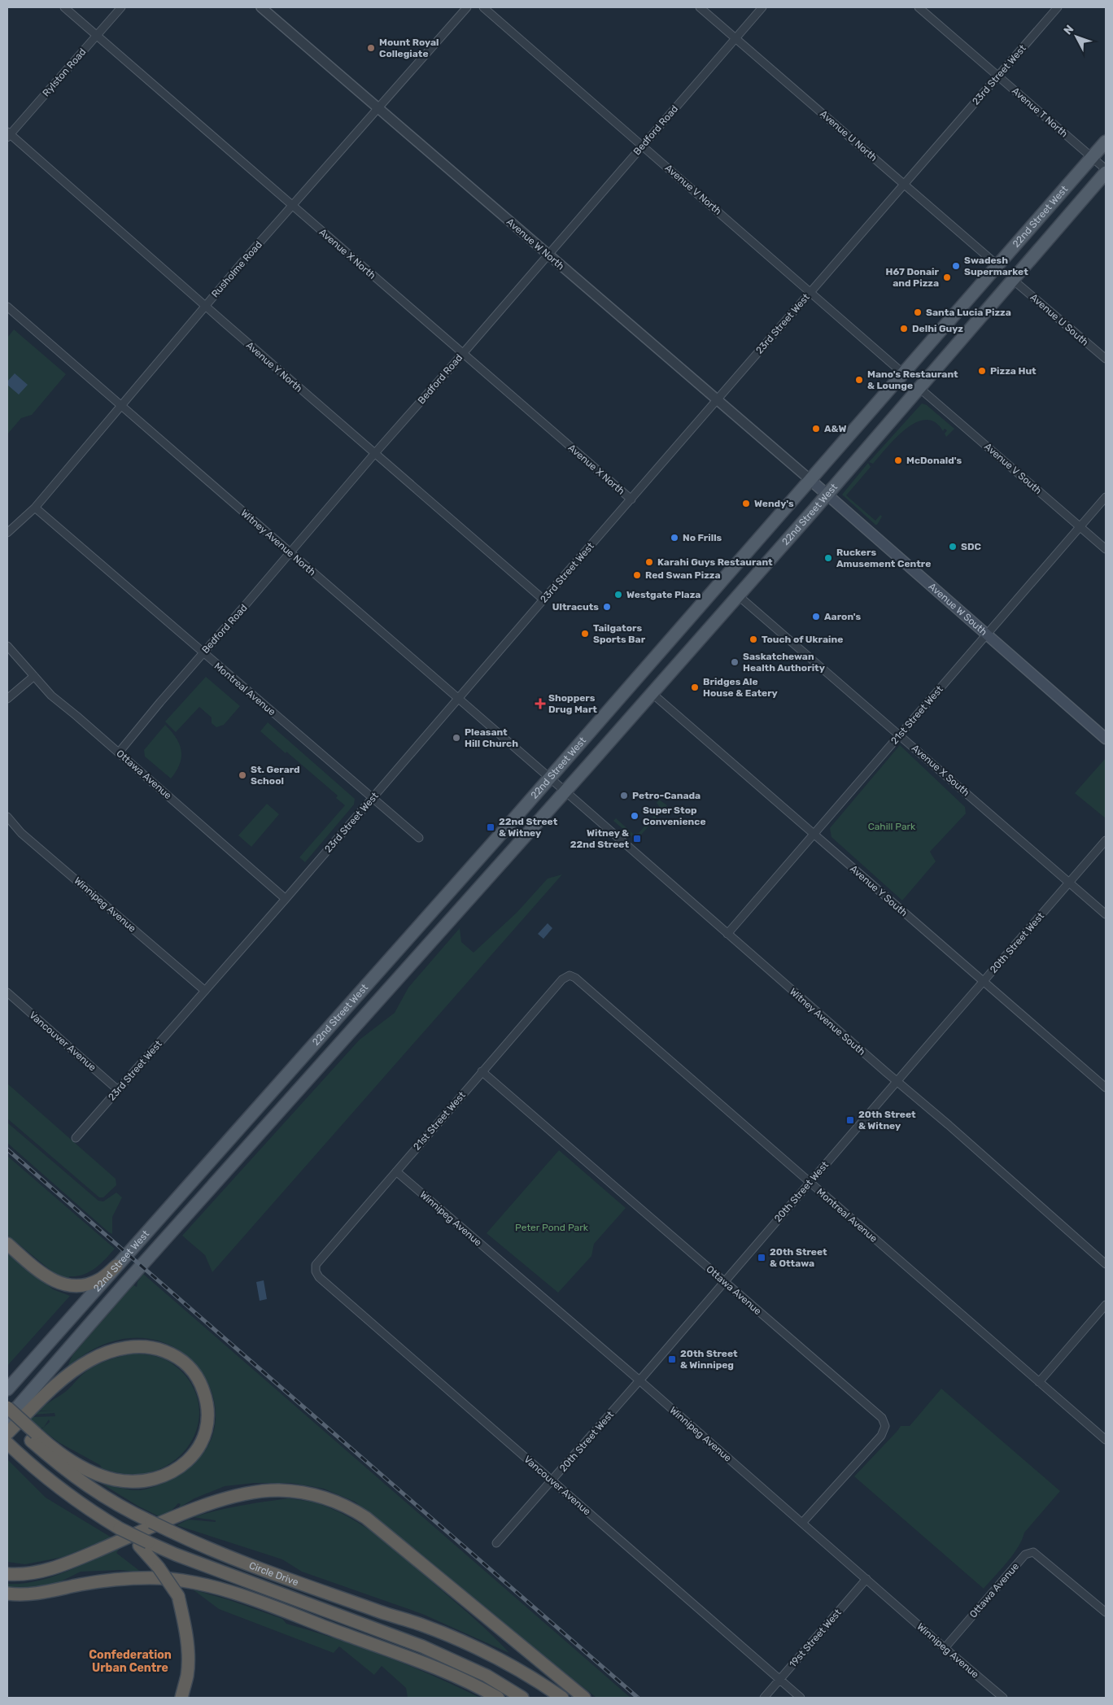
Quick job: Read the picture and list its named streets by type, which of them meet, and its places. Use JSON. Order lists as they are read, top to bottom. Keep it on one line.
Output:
{"streets":{"highway":["Circle Drive"],"main road":["22nd Street West","Avenue W South"],"street":["Rylston Road","23rd Street West","Avenue T North","Bedford Road","Avenue U North","Avenue V North","Avenue W North","Avenue X North","Rusholme Road","Avenue U South","Avenue Y North","Avenue V South","Witney Avenue North","Montreal Avenue","21st Street West","Avenue X South","Ottawa Avenue","Avenue Y South","Winnipeg Avenue","20th Street West","Witney Avenue South","Vancouver Avenue","19st Street West"]},"crossings":[["Rylston Road","Avenue X North"],["Rylston Road","Avenue Y North"],["23rd Street West","Avenue T North"],["23rd Street West","Avenue U North"],["23rd Street West","Avenue V North"],["23rd Street West","Avenue W North"],["23rd Street West","Avenue X North"],["23rd Street West","Avenue Y North"],["23rd Street West","Witney Avenue North"],["23rd Street West","Montreal Avenue"],["23rd Street West","Ottawa Avenue"],["23rd Street West","Winnipeg Avenue"],["23rd Street West","Vancouver Avenue"],["Avenue T North","22nd Street West"],["Bedford Road","Avenue U North"],["Bedford Road","Avenue V North"],["Bedford Road","Avenue W North"],["Bedford Road","Avenue X North"],["Bedford Road","Avenue Y North"],["Bedford Road","Witney Avenue North"],["Bedford Road","Montreal Avenue"],["Bedford Road","Ottawa Avenue"],["Avenue U North","22nd Street West"],["Avenue V North","22nd Street West"],["22nd Street West","Avenue W North"],["22nd Street West","Avenue U South"],["22nd Street West","Avenue V South"],["22nd Street West","Witney Avenue North"],["22nd Street West","Avenue W South"],["22nd Street West","Avenue X South"],["22nd Street West","Avenue Y South"],["22nd Street West","Witney Avenue South"],["Avenue W North","Rusholme Road"],["Avenue W North","Avenue W South"],["Avenue X North","Rusholme Road"],["Rusholme Road","Avenue Y North"],["Rusholme Road","Witney Avenue North"],["Rusholme Road","Montreal Avenue"],["Avenue V South","21st Street West"],["Witney Avenue North","Witney Avenue South"],["Avenue W South","21st Street West"],["Montreal Avenue","21st Street West"],["Montreal Avenue","20th Street West"],["21st Street West","Avenue X South"],["21st Street West","Ottawa Avenue"],["21st Street West","Avenue Y South"],["21st Street West","Winnipeg Avenue"],["21st Street West","Witney Avenue South"],["21st Street West","Vancouver Avenue"],["Avenue X South","20th Street West"],["Ottawa Avenue","Winnipeg Avenue"],["Ottawa Avenue","20th Street West"],["Avenue Y South","20th Street West"],["Winnipeg Avenue","20th Street West"],["Winnipeg Avenue","19st Street West"],["20th Street West","Witney Avenue South"],["20th Street West","Vancouver Avenue"],["Vancouver Avenue","19st Street West"]],"districts":["Confederation Urban Centre"],"parks":["Cahill Park","Peter Pond Park"],"places":{"other":["Mount Royal Collegiate","Swadesh Supermarket","H67 Donair and Pizza","Santa Lucia Pizza","Delhi Guyz","Pizza Hut","Mano's Restaurant & Lounge","A&W","McDonald's","Wendy's","No Frills","SDC","Ruckers Amusement Centre","Karahi Guys Restaurant","Red Swan Pizza","Westgate Plaza","Ultracuts","Aaron's","Tailgators Sports Bar","Touch of Ukraine","Saskatchewan Health Authority","Bridges Ale House & Eatery","Pleasant Hill Church","St. Gerard School","Petro-Canada","Super Stop Convenience"],"health":["Shoppers Drug Mart"],"transit":["22nd Street & Witney","Witney & 22nd Street","20th Street & Witney","20th Street & Ottawa","20th Street & Winnipeg"]},"north":"top left"}
